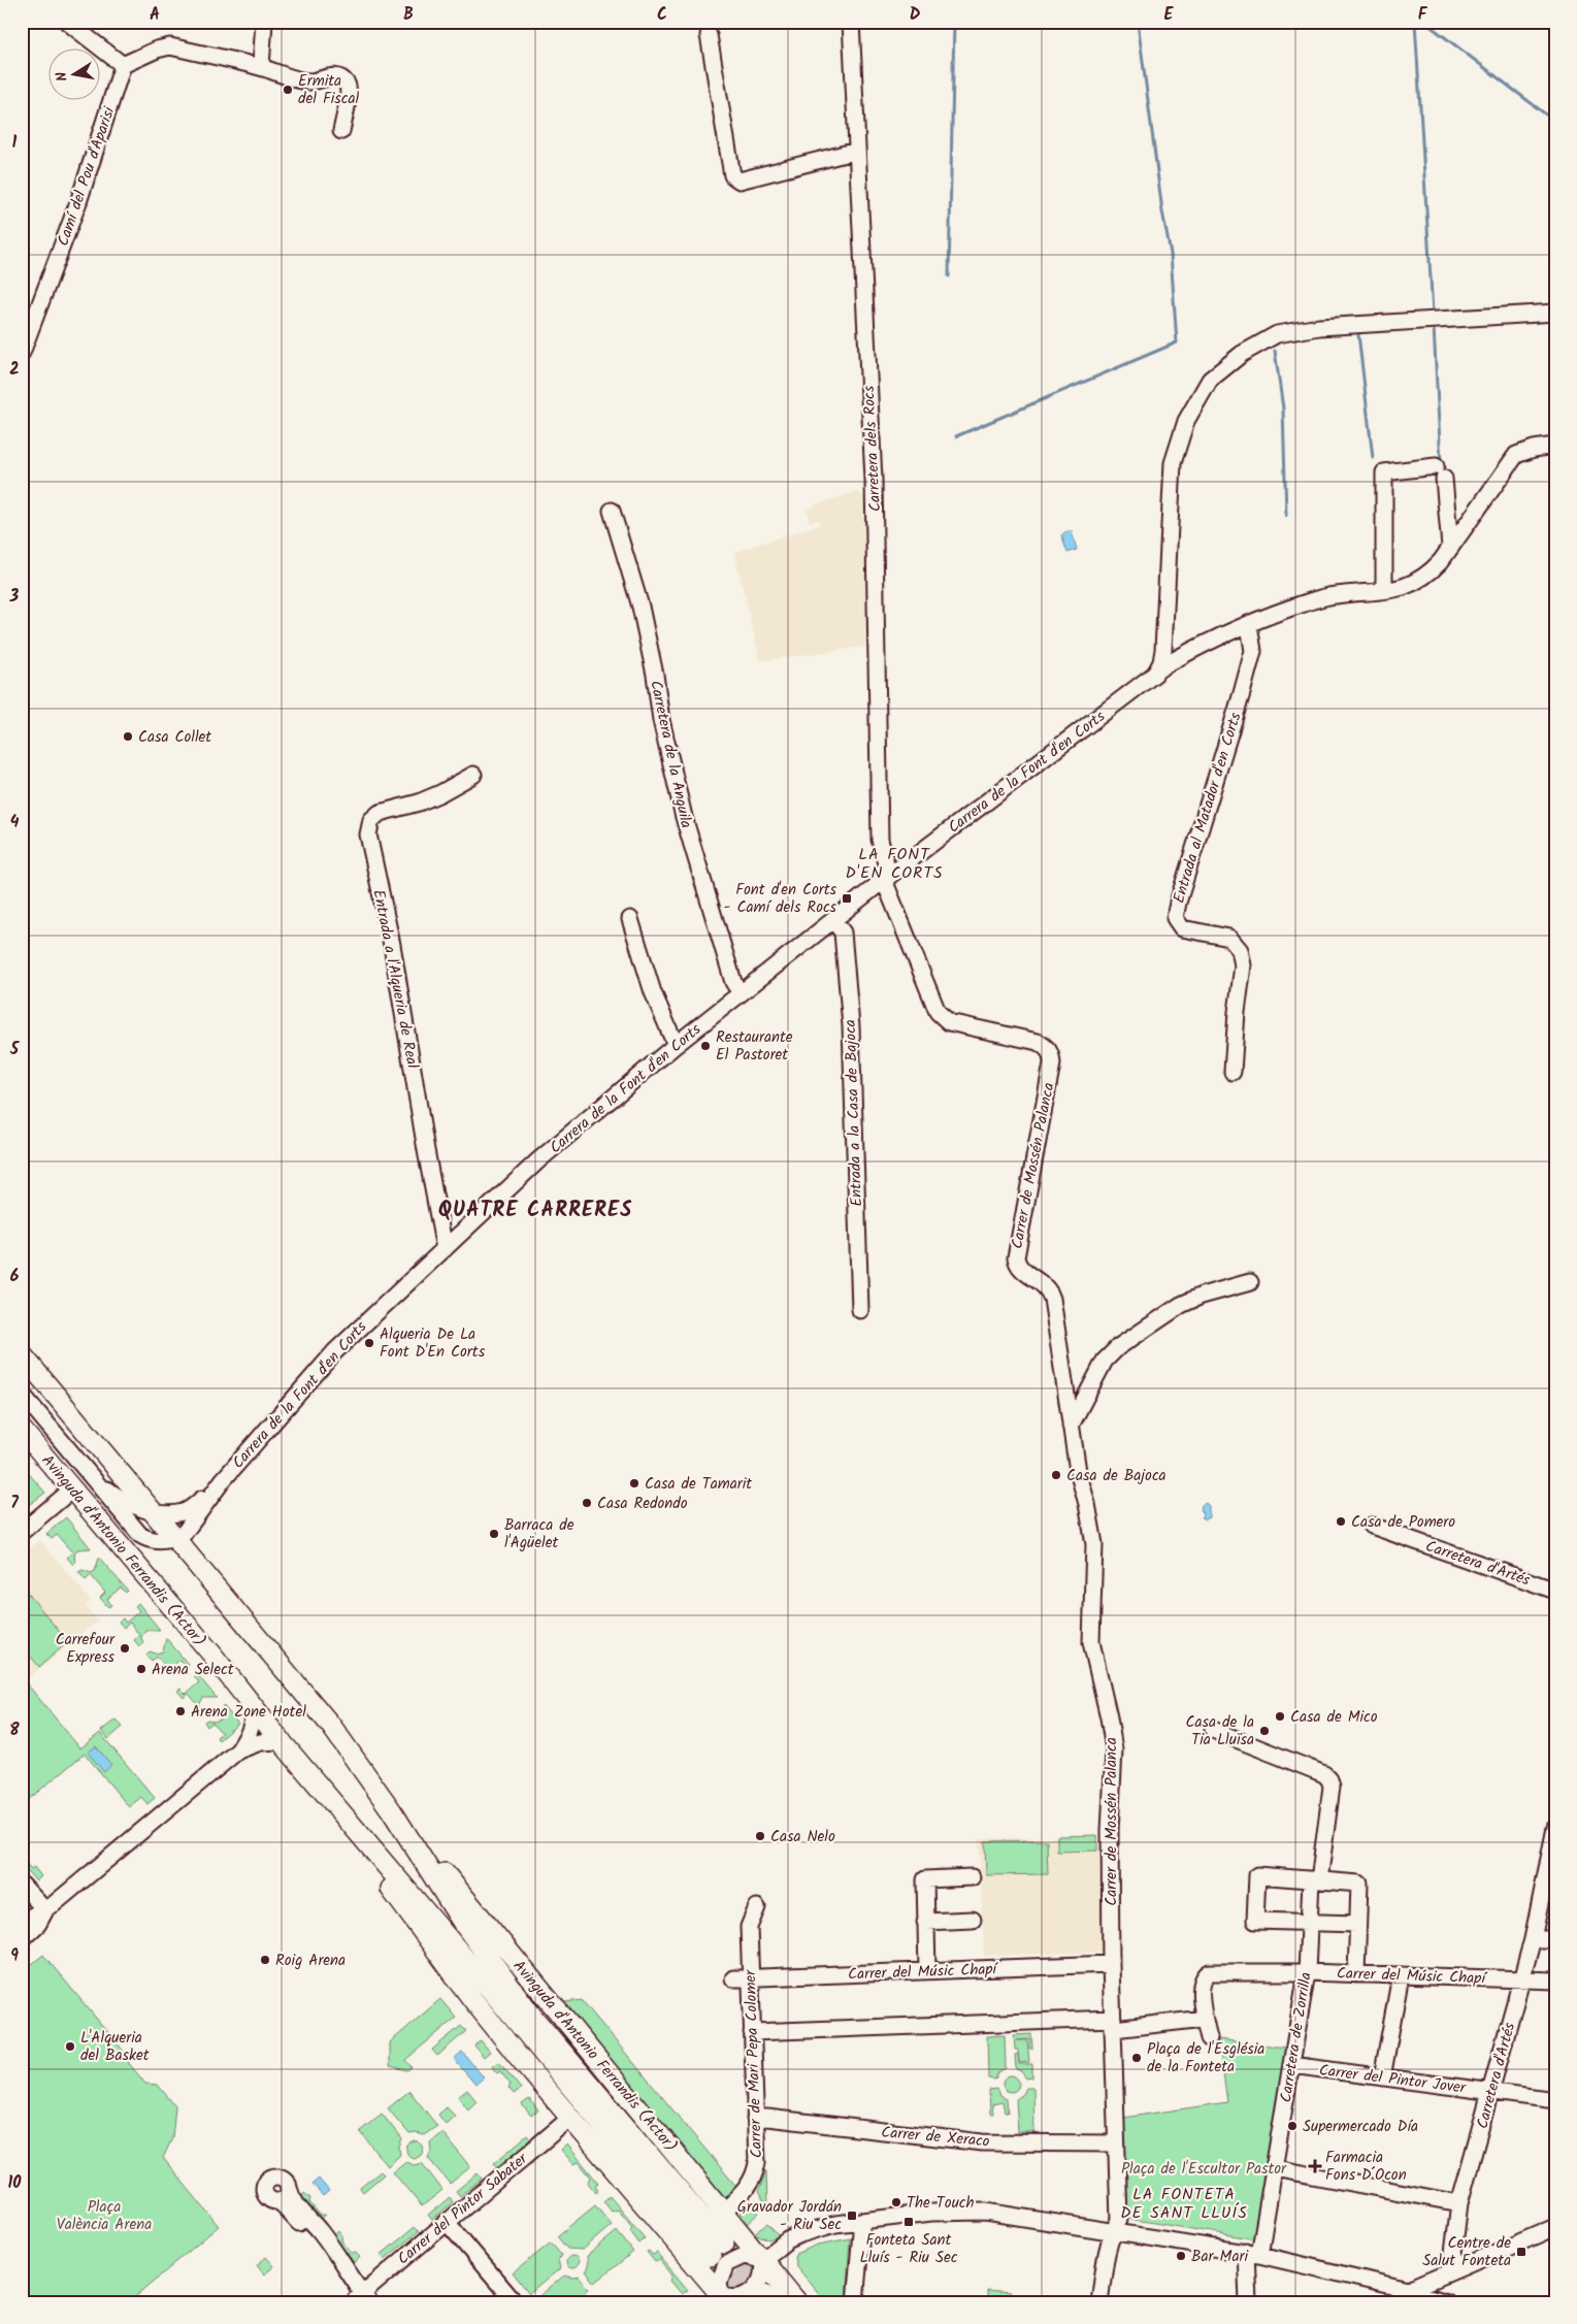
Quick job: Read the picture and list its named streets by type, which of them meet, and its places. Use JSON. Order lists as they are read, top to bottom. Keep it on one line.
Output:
{"streets":{"main road":["Avinguda d'Antonio Ferrandis (Actor)"],"street":["Camí del Pou d'Aparisi","Carretera dels Rocs","Carretera de la Anguila","Carrera de la Font d'en Corts","Entrada al Matador d'en Corts","Entrada a l'Alqueria de Real","Entrada a la Casa de Bajoca","Carrer de Mossén Palanca","Carretera d'Artés","Carrer del Músic Chapí","Carretera de Zorrilla","Carrer de Mari Pepa Colomer","Carrer del Pintor Jover","Carrer de Xeraco","Carrer del Pintor Sabater"]},"crossings":[["Carretera dels Rocs","Carrera de la Font d'en Corts"],["Carretera dels Rocs","Carrer de Mossén Palanca"],["Carretera de la Anguila","Carrera de la Font d'en Corts"],["Carrera de la Font d'en Corts","Entrada al Matador d'en Corts"],["Carrera de la Font d'en Corts","Entrada a l'Alqueria de Real"],["Carrera de la Font d'en Corts","Entrada a la Casa de Bajoca"],["Carrera de la Font d'en Corts","Carrer de Mossén Palanca"],["Carrer de Mossén Palanca","Carrer del Músic Chapí"],["Carrer de Mossén Palanca","Carrer de Xeraco"],["Avinguda d'Antonio Ferrandis (Actor)","Carrer de Mari Pepa Colomer"],["Avinguda d'Antonio Ferrandis (Actor)","Carrer del Pintor Sabater"],["Carretera d'Artés","Carrer del Músic Chapí"],["Carretera d'Artés","Carrer del Pintor Jover"],["Carrer del Músic Chapí","Carretera de Zorrilla"],["Carrer del Músic Chapí","Carrer de Mari Pepa Colomer"],["Carretera de Zorrilla","Carrer del Pintor Jover"],["Carrer de Mari Pepa Colomer","Carrer de Xeraco"]],"districts":["LA FONT D'EN CORTS","QUATRE CARRERES","LA FONTETA DE SANT LLUÍS"],"parks":["Plaça de l'Escultor Pastor","Plaça València Arena"],"places":{"other":["Ermita del Fiscal","Casa Collet","Restaurante El Pastoret","Alqueria De La Font D'En Corts","Casa de Bajoca","Casa de Tamarit","Casa Redondo","Casa de Pomero","Barraca de l'Agüelet","Carrefour Express","Arena Select","Arena Zone Hotel","Casa de Mico","Casa de la Tia Lluïsa","Casa Nelo","Roig Arena","L'Alqueria del Basket","Plaça de l'Església de la Fonteta","Supermercado Día","The Touch","Bar Mari"],"transit":["Font d'en Corts - Camí dels Rocs","Gravador Jordán - Riu Sec","Fonteta Sant Lluís - Riu Sec","Centre de Salut Fonteta"],"health":["Farmacia Fons D´Ocon"]},"north":"left","grid":{"columns":["A","B","C","D","E","F"],"rows":["1","2","3","4","5","6","7","8","9","10"]}}
